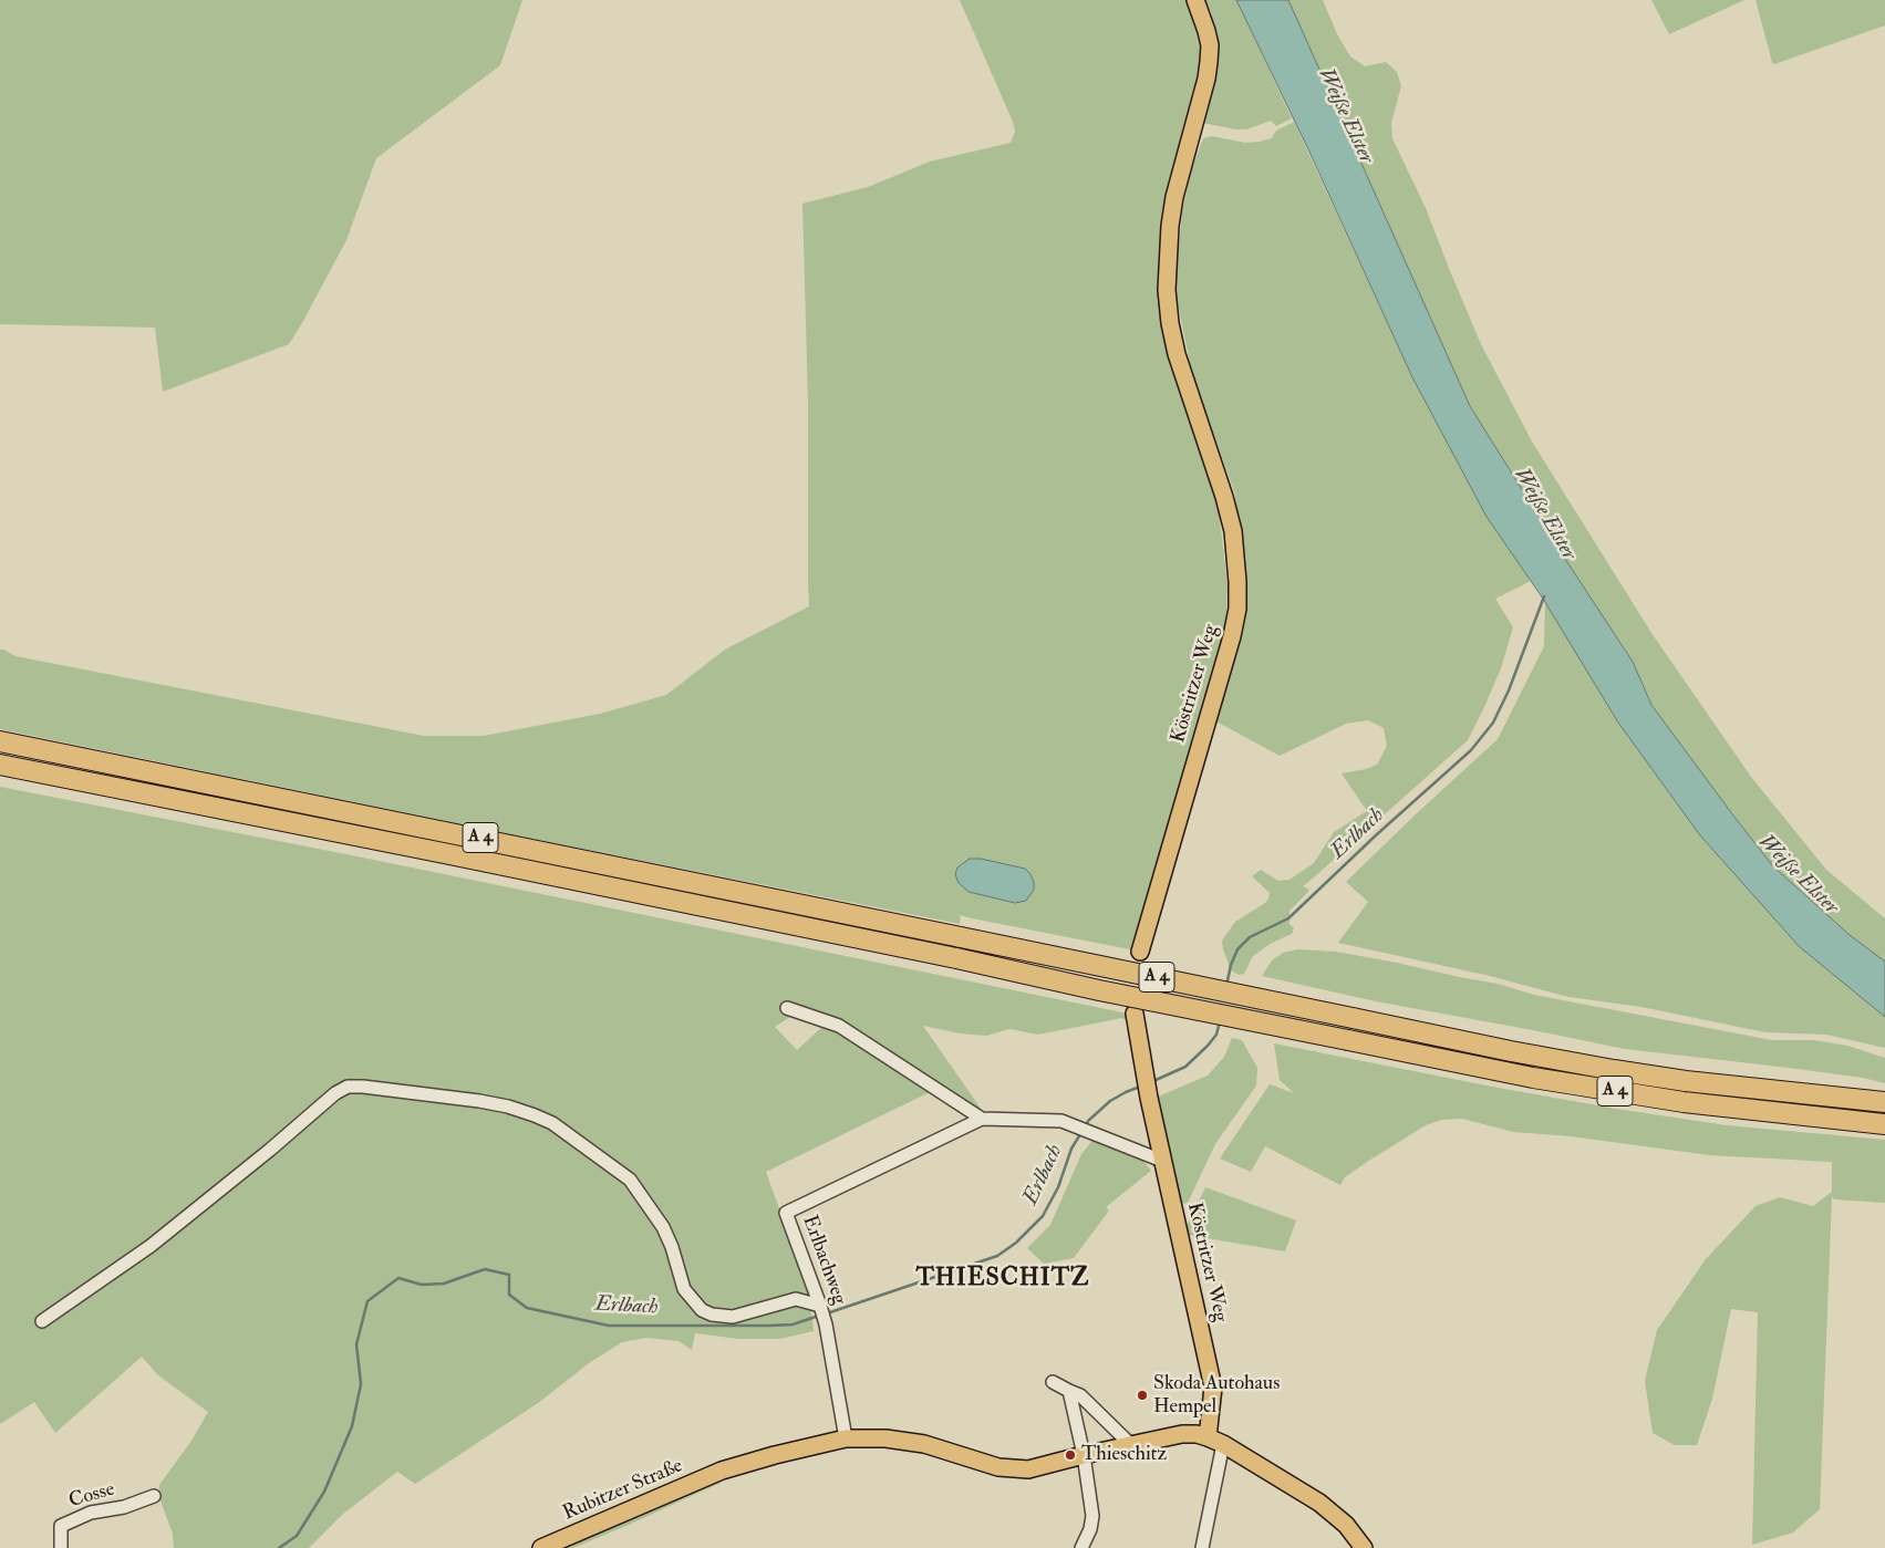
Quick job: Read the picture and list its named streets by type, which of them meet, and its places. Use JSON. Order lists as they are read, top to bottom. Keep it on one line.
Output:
{"streets":{"highway":["A 4"],"main road":["Köstritzer Weg","Rubitzer Straße"],"street":["Erlbachweg","Cosse"]},"crossings":[["Köstritzer Weg","Rubitzer Straße"],["Erlbachweg","Rubitzer Straße"]],"districts":["THIESCHITZ"],"water":["Weiße Elster","Erlbach"],"places":["Skoda Autohaus Hempel","Thieschitz"]}
